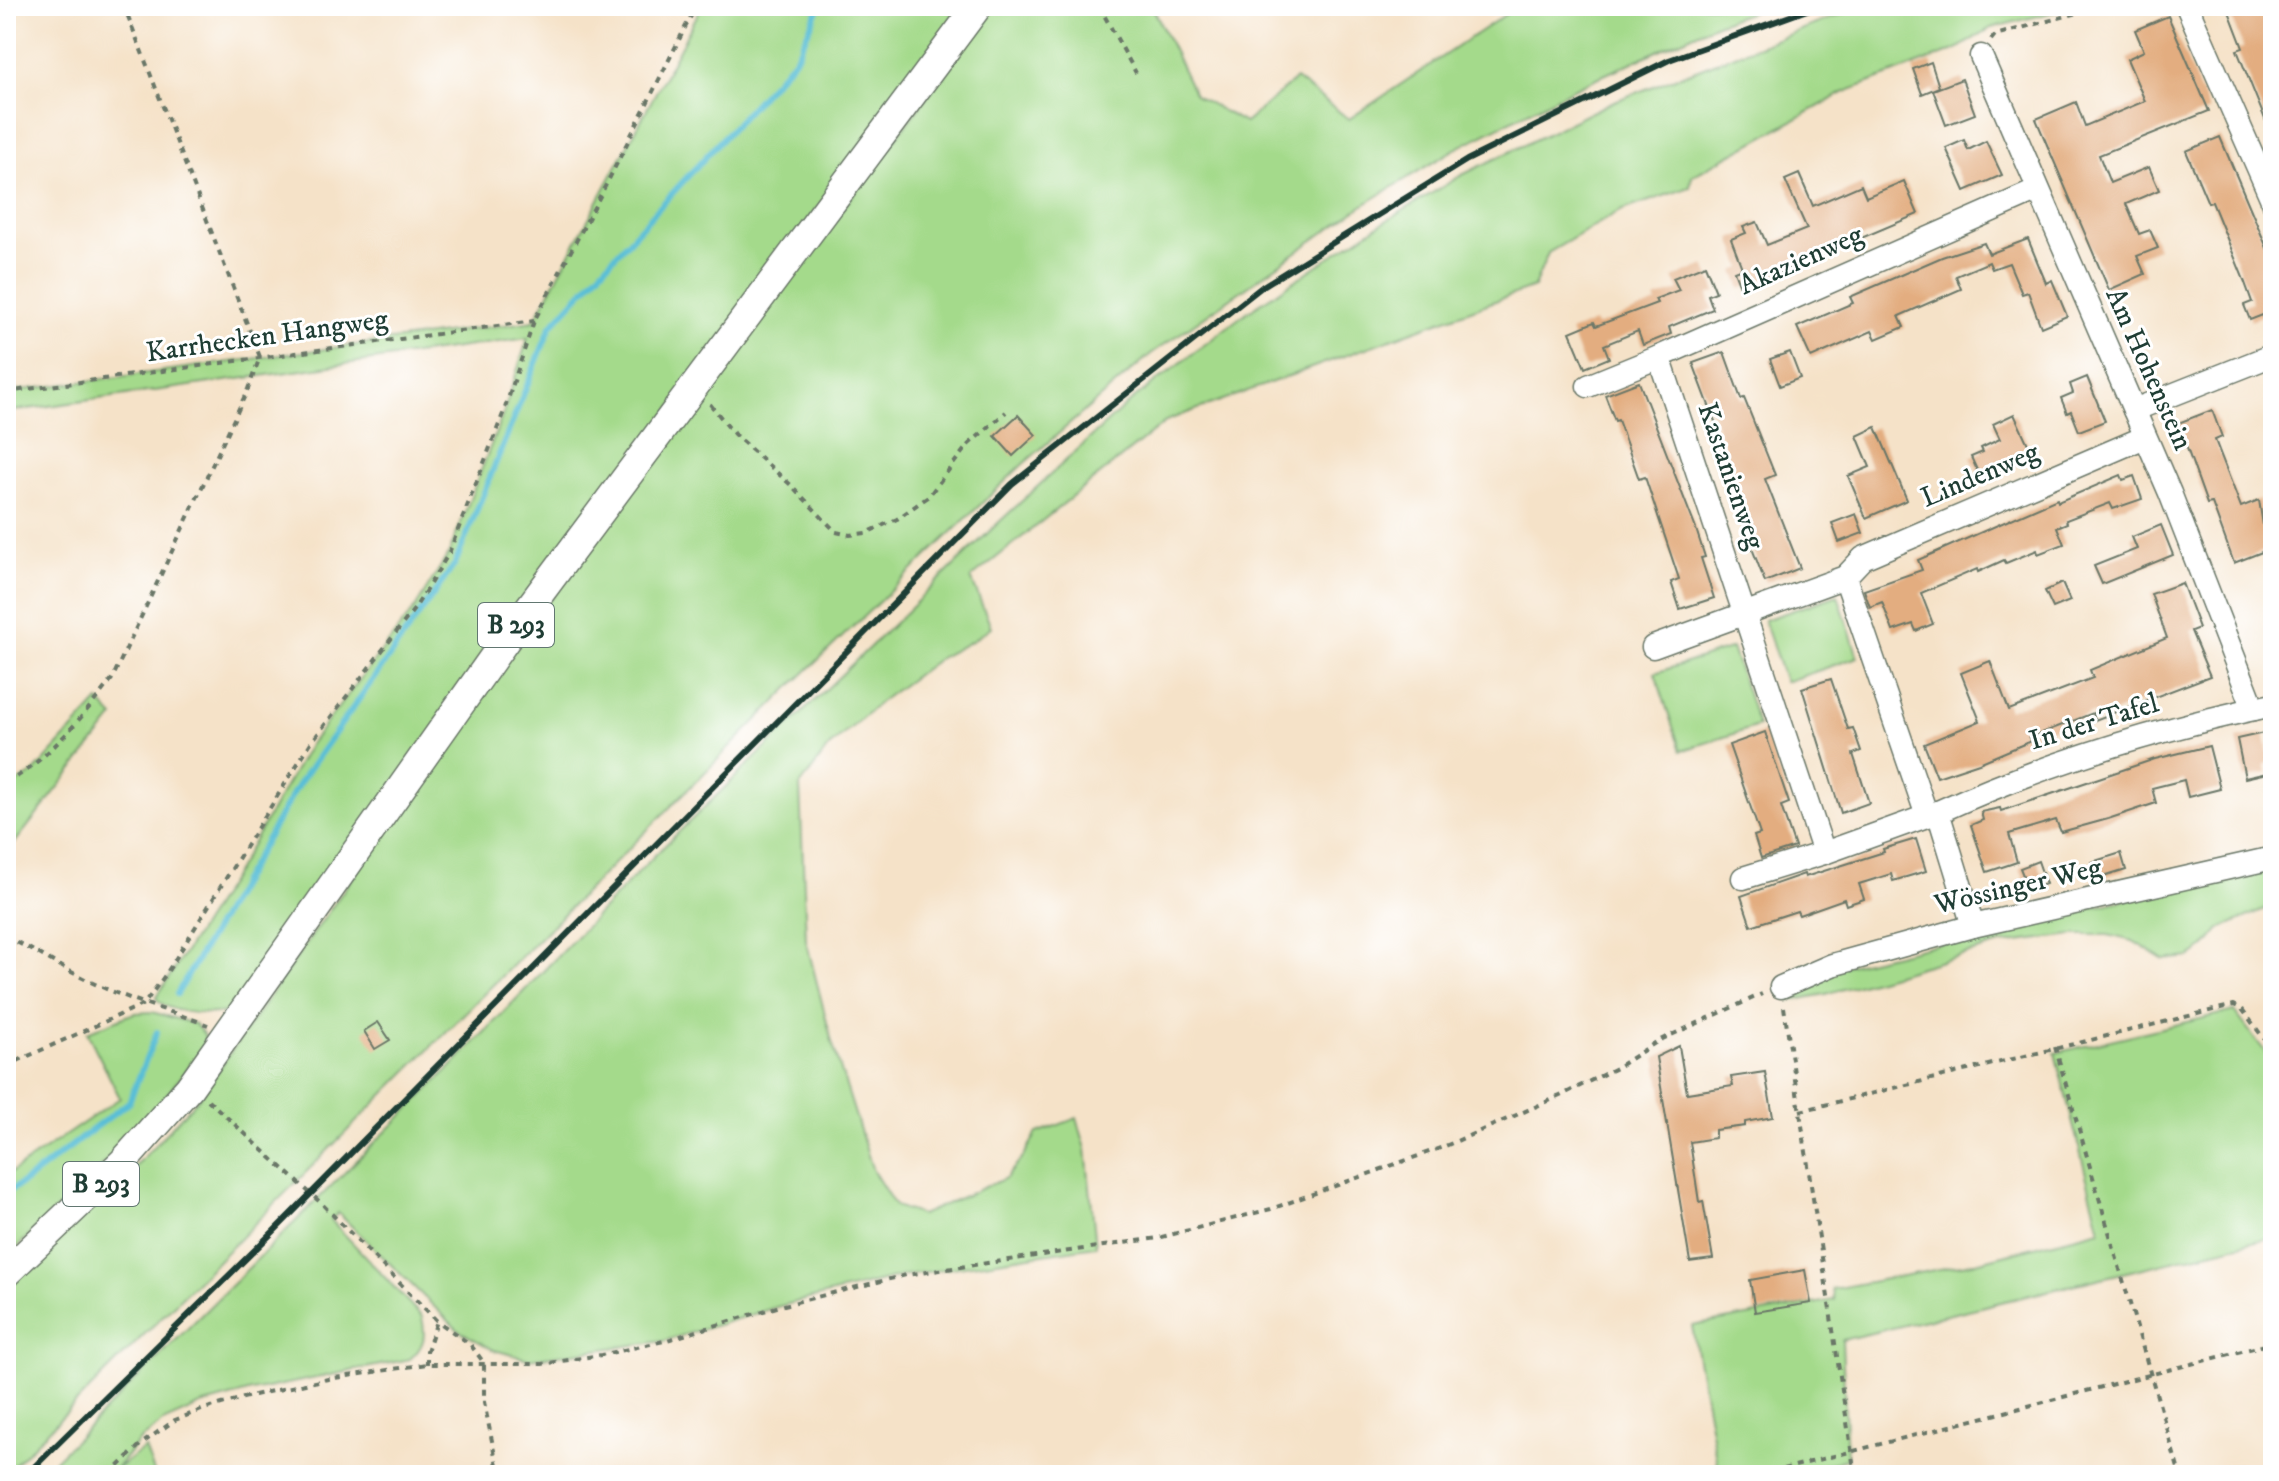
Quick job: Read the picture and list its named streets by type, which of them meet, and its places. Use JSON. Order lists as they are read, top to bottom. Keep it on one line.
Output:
{"streets":{"main road":["B 293"],"street":["Akazienweg","Am Hohenstein","Lindenweg","Kastanienweg","In der Tafel","Wössinger Weg"],"path":["Karrhecken Hangweg"]},"crossings":[["Akazienweg","Am Hohenstein"],["Akazienweg","Kastanienweg"],["Am Hohenstein","Lindenweg"],["Am Hohenstein","In der Tafel"],["Kastanienweg","In der Tafel"]]}
